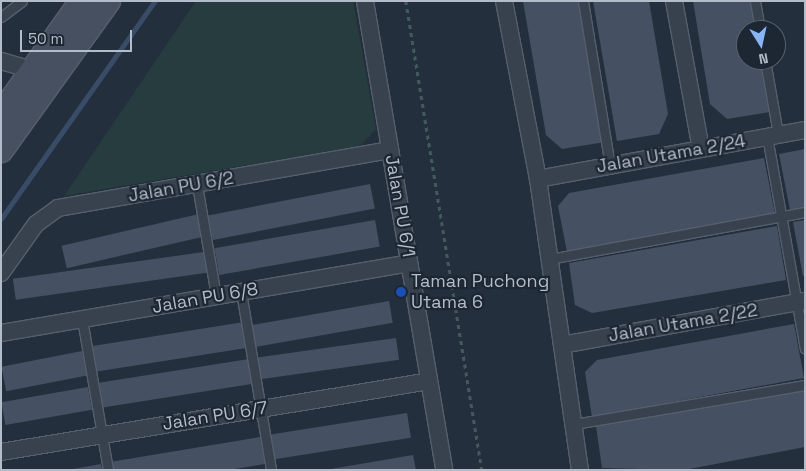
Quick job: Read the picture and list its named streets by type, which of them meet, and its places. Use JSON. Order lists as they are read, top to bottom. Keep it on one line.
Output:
{"streets":{"street":["Jalan Utama 2/24","Jalan PU 6/2","Jalan PU 6/1","Jalan PU 6/8","Jalan Utama 2/22","Jalan PU 6/7"]},"crossings":[["Jalan PU 6/2","Jalan PU 6/1"],["Jalan PU 6/1","Jalan PU 6/8"],["Jalan PU 6/1","Jalan PU 6/7"]],"places":["Taman Puchong Utama 6"],"scale_bar":"50 m","north":"bottom"}
